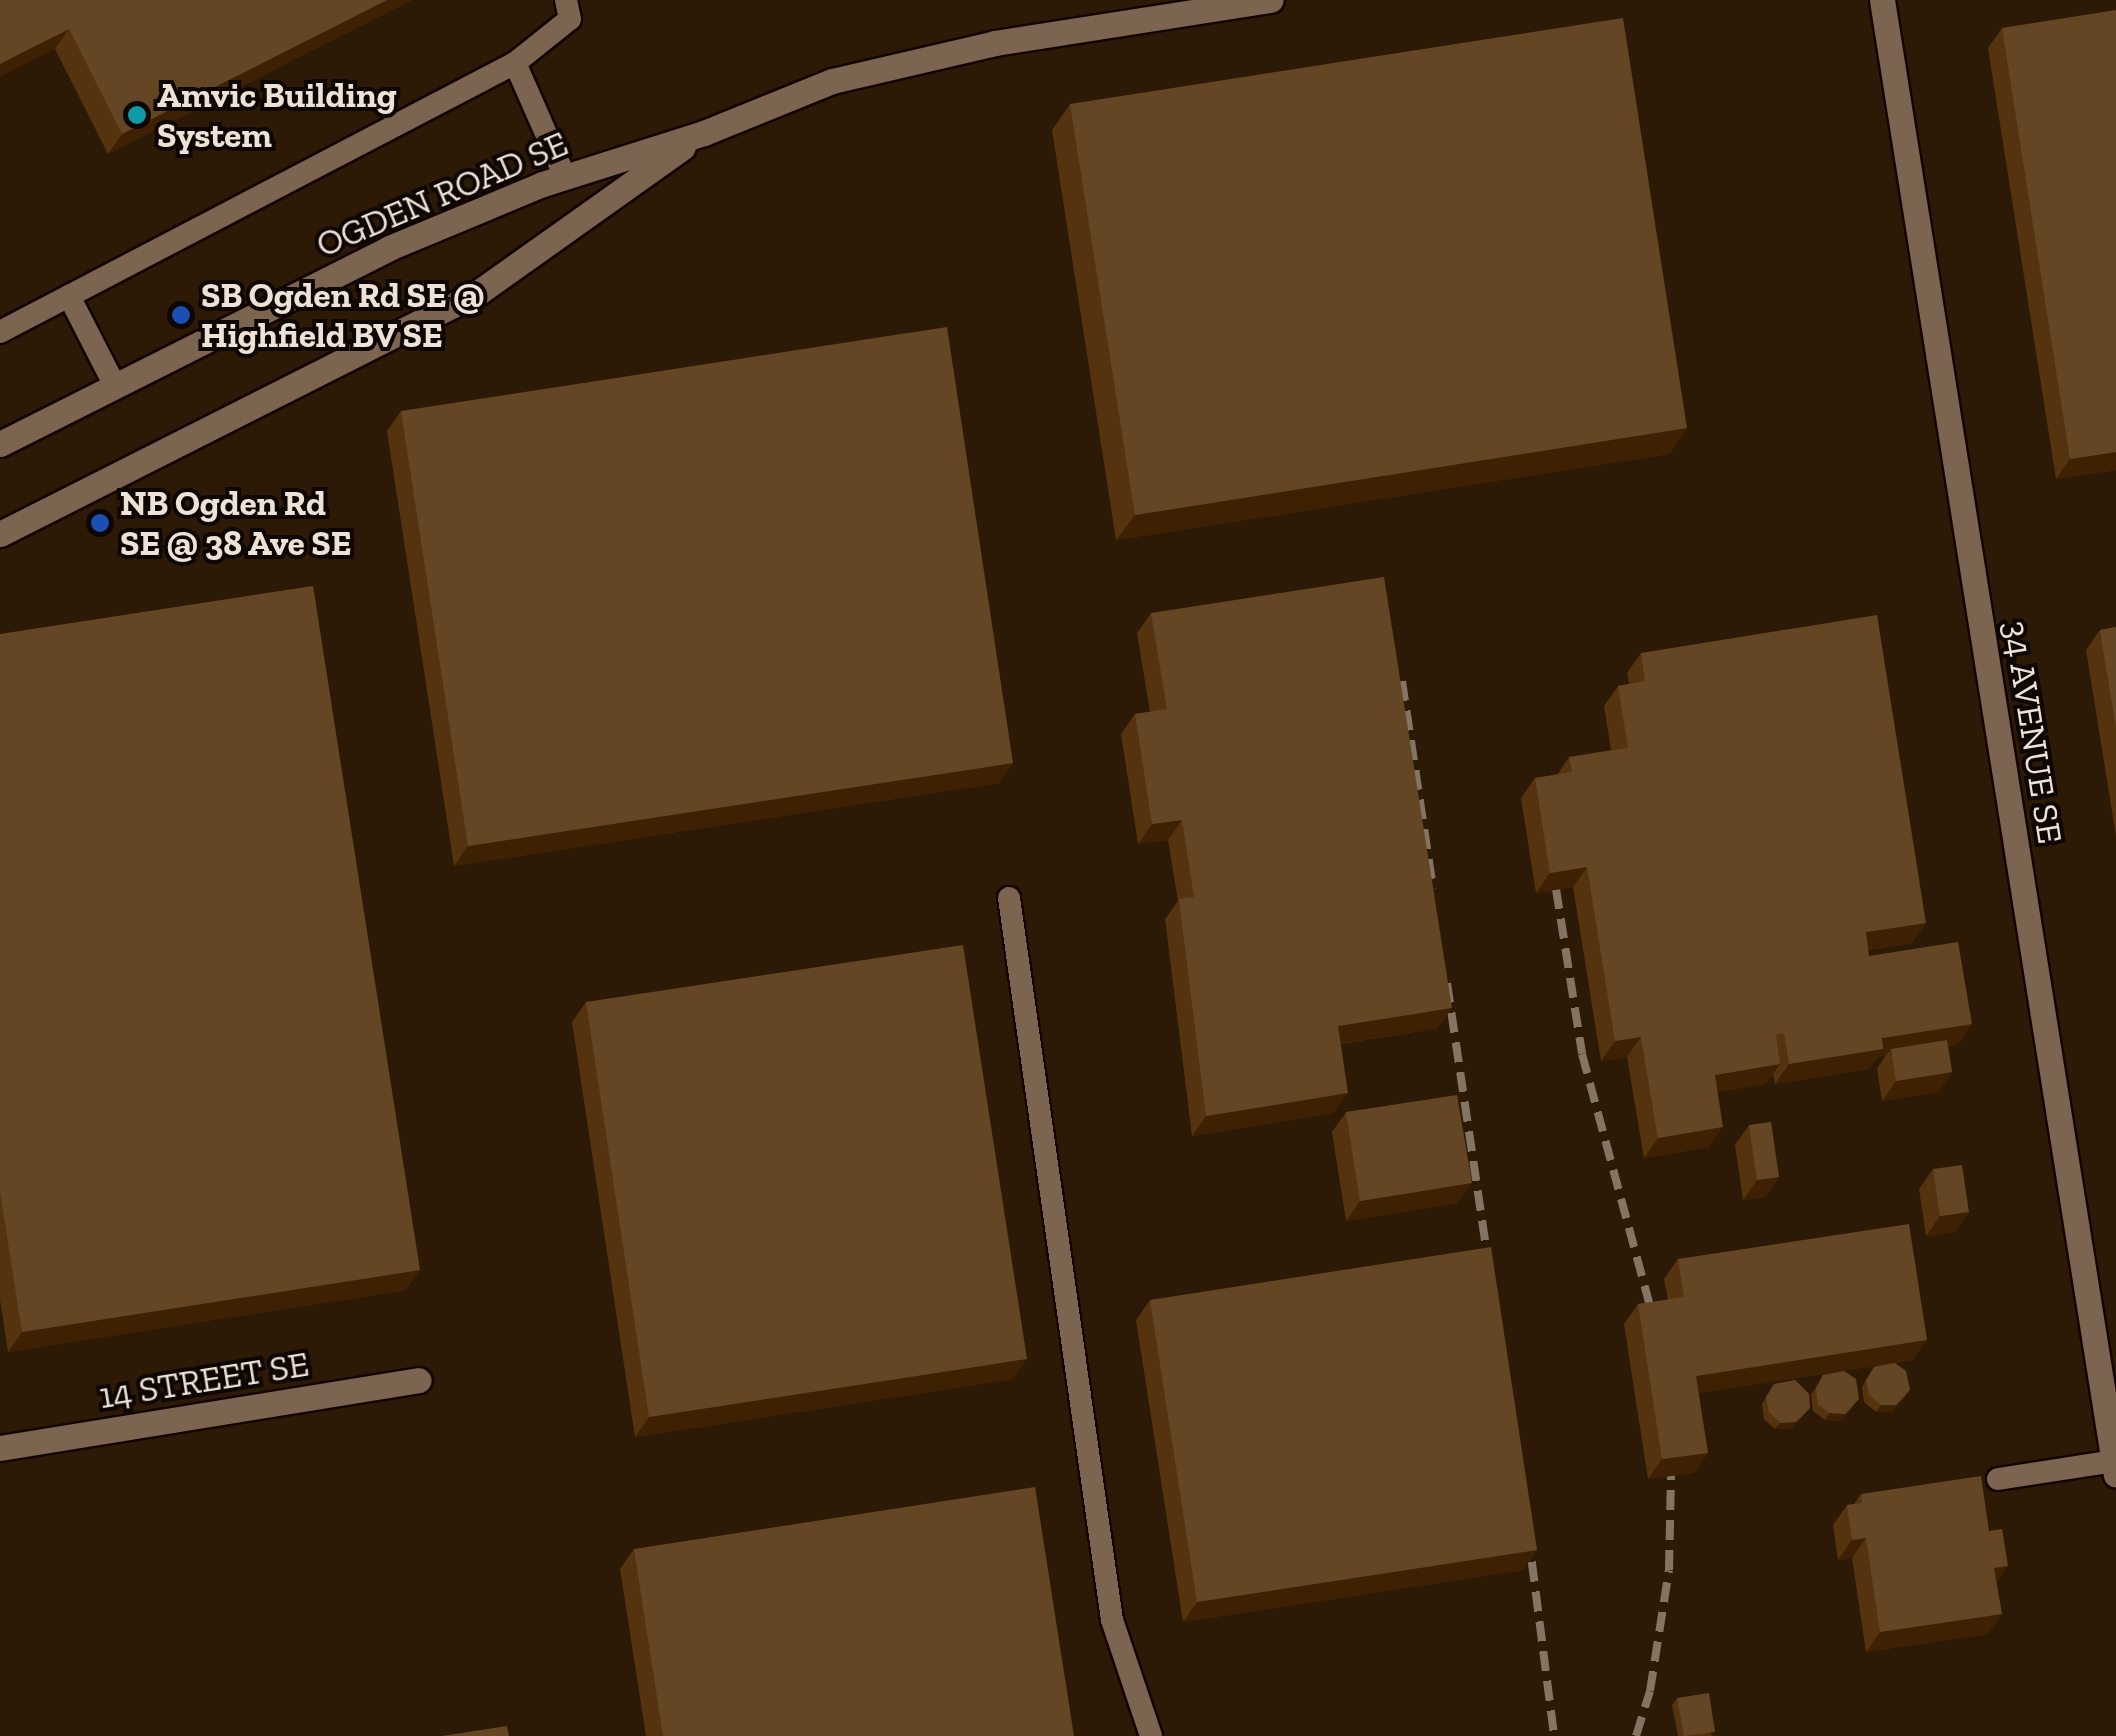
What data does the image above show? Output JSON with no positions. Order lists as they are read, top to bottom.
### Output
{
  "streets": {
    "street": ["OGDEN ROAD SE", "34 AVENUE SE", "14 STREET SE"]
  },
  "places": ["Amvic Building System", "SB Ogden Rd SE @ Highfield BV SE", "NB Ogden Rd SE @ 38 Ave SE"]
}
